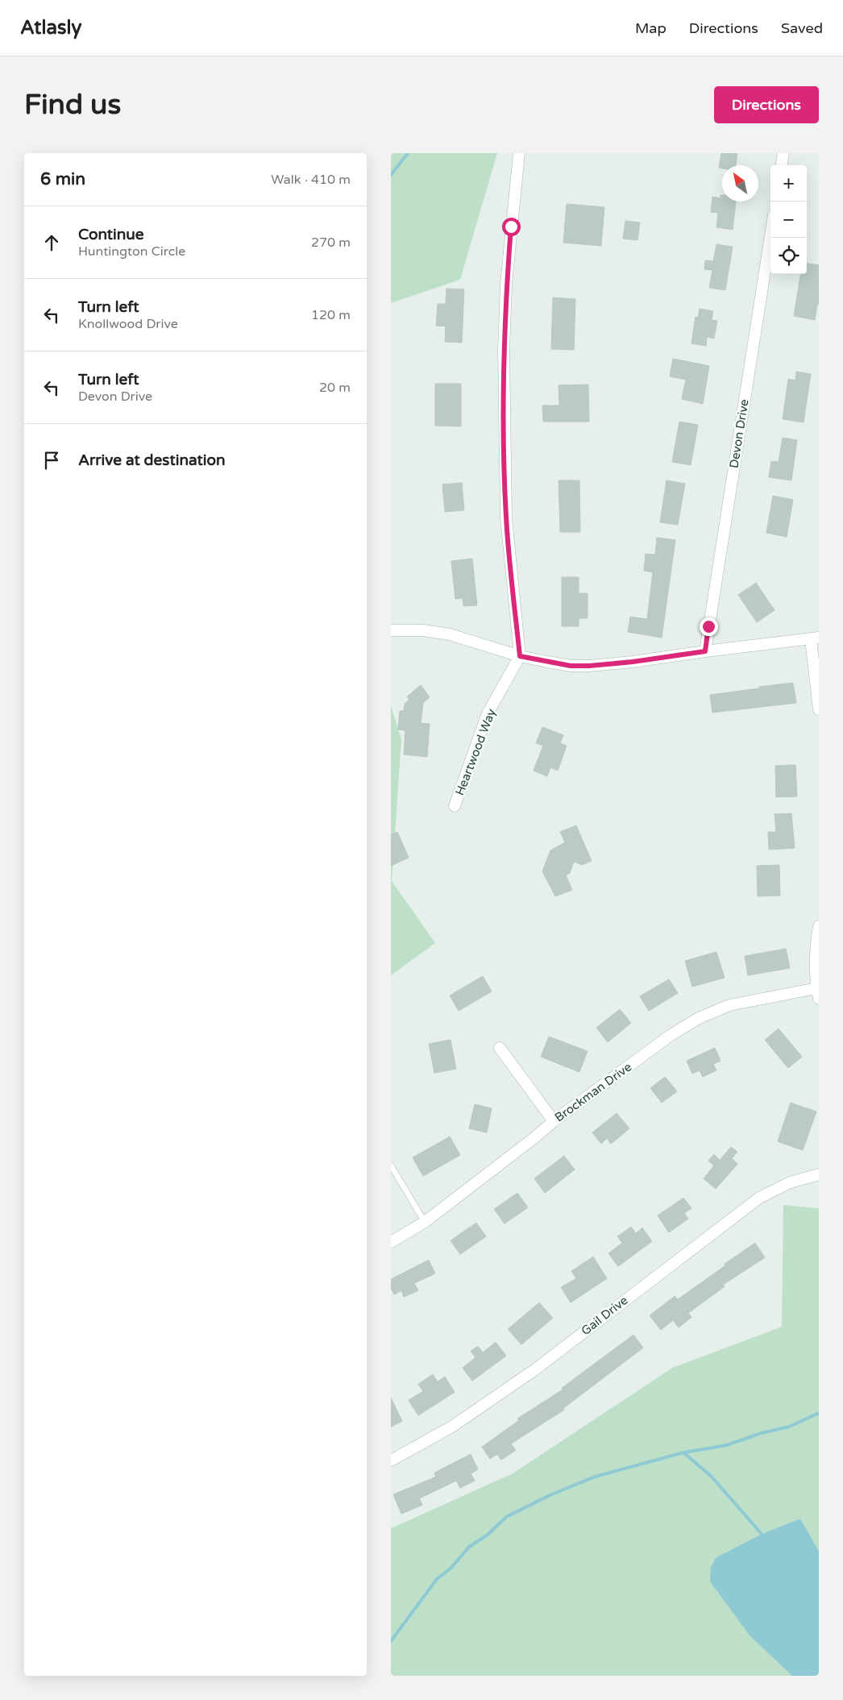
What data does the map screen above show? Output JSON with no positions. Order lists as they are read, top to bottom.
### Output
{
  "streets": {
    "street": [
      "Devon Drive",
      "Heartwood Way",
      "Brockman Drive",
      "Gail Drive"
    ]
  },
  "north": "top left",
  "page": {
    "header": "Atlasly",
    "nav": ["Map", "Directions", "Saved"],
    "buttons": "Directions",
    "title": "Find us",
    "heading": ["6 min", "Walk · 410 m"],
    "map_buttons": ["+", "−"],
    "list": [
      ["Continue", "Huntington Circle", "270 m"],
      ["Turn left", "Knollwood Drive", "120 m"],
      ["Turn left", "Devon Drive", "20 m"],
      "Arrive at destination"
    ]
  }
}
